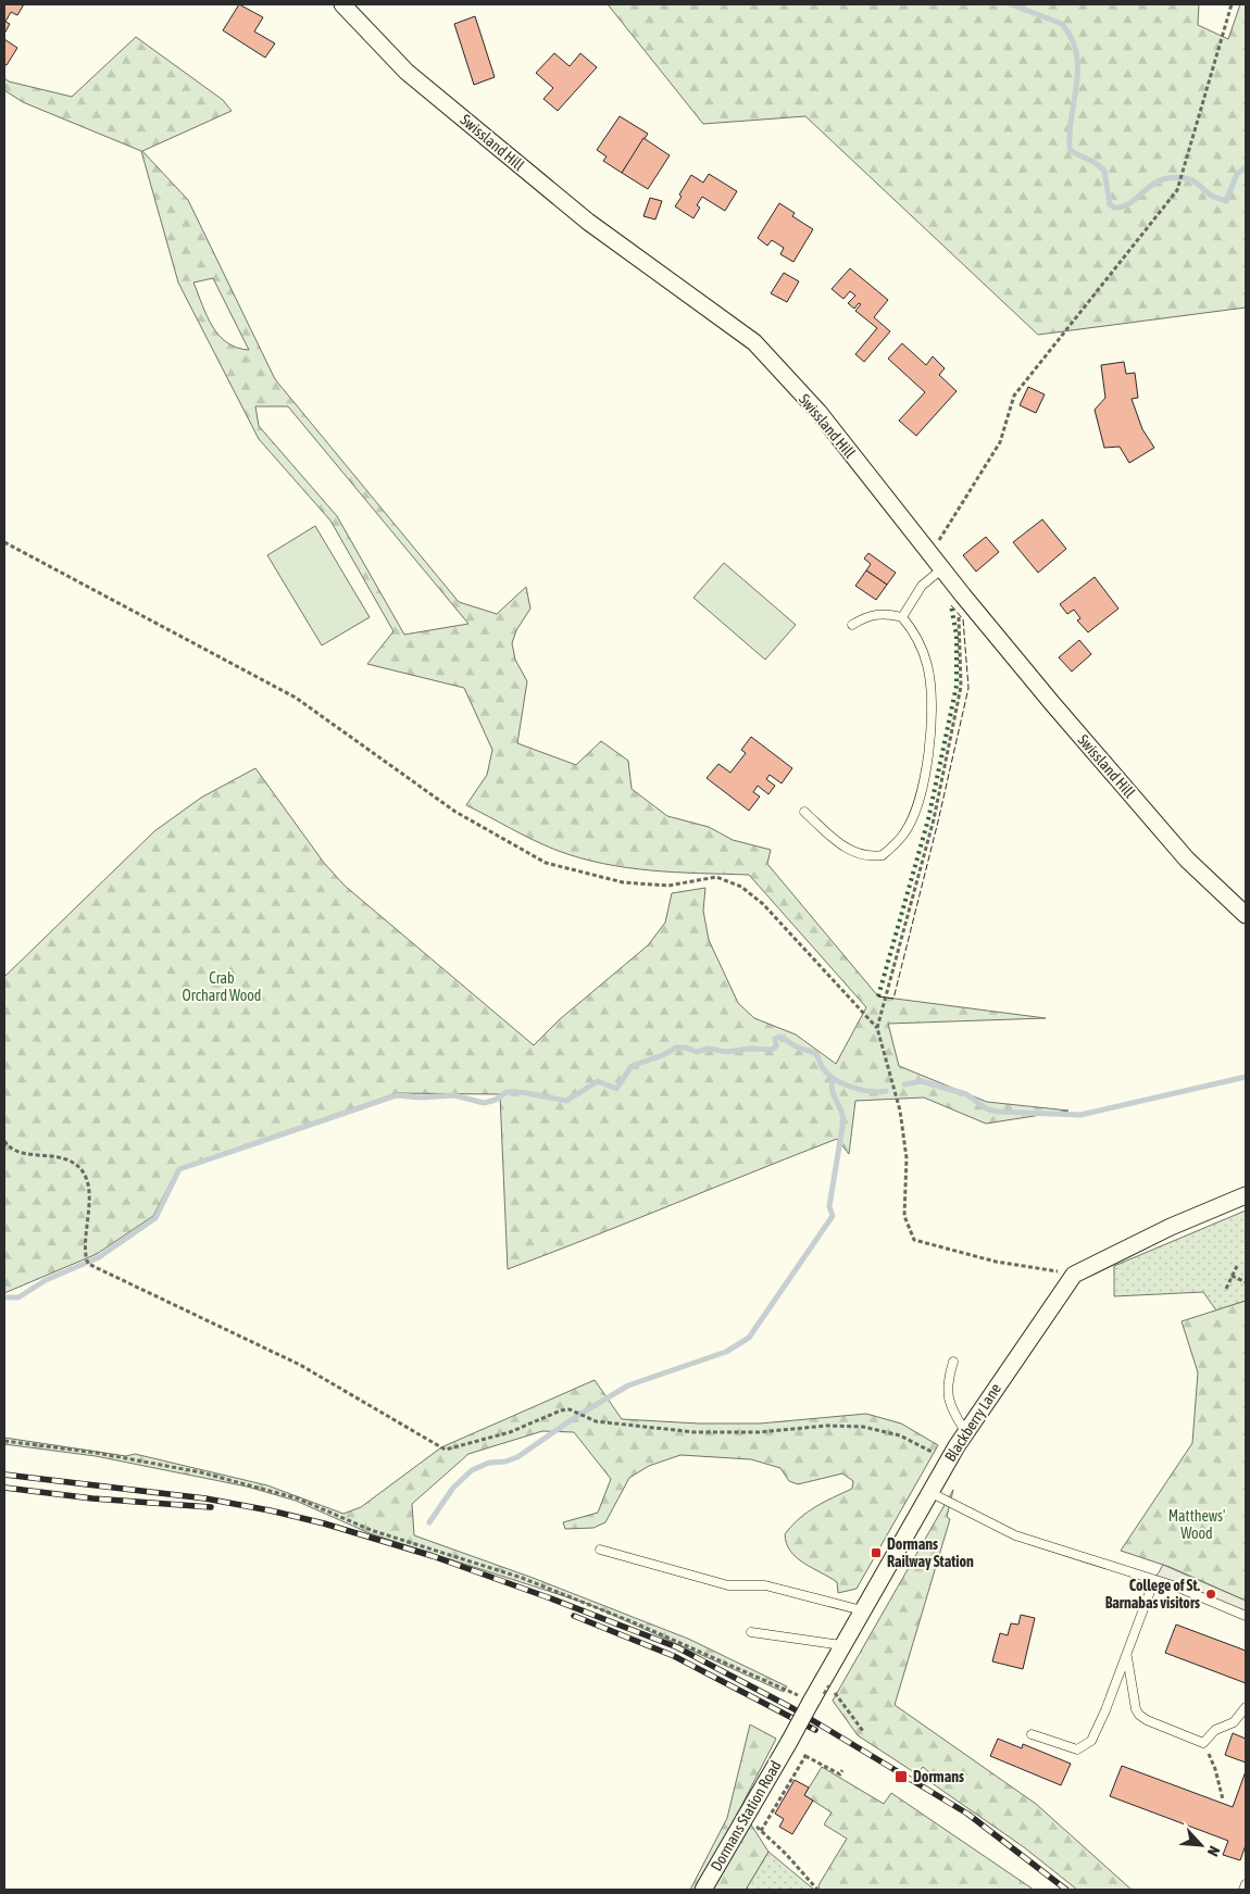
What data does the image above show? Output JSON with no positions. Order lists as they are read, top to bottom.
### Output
{
  "streets": {
    "street": ["Swissland Hill", "Blackberry Lane", "Dormans Station Road"]
  },
  "crossings": [
    ["Blackberry Lane", "Dormans Station Road"]
  ],
  "parks": ["Crab Orchard Wood", "Matthews' Wood"],
  "places": {
    "transit": ["Dormans Railway Station", "Dormans"],
    "other": ["College of St. Barnabas visitors"]
  },
  "north": "bottom right"
}
